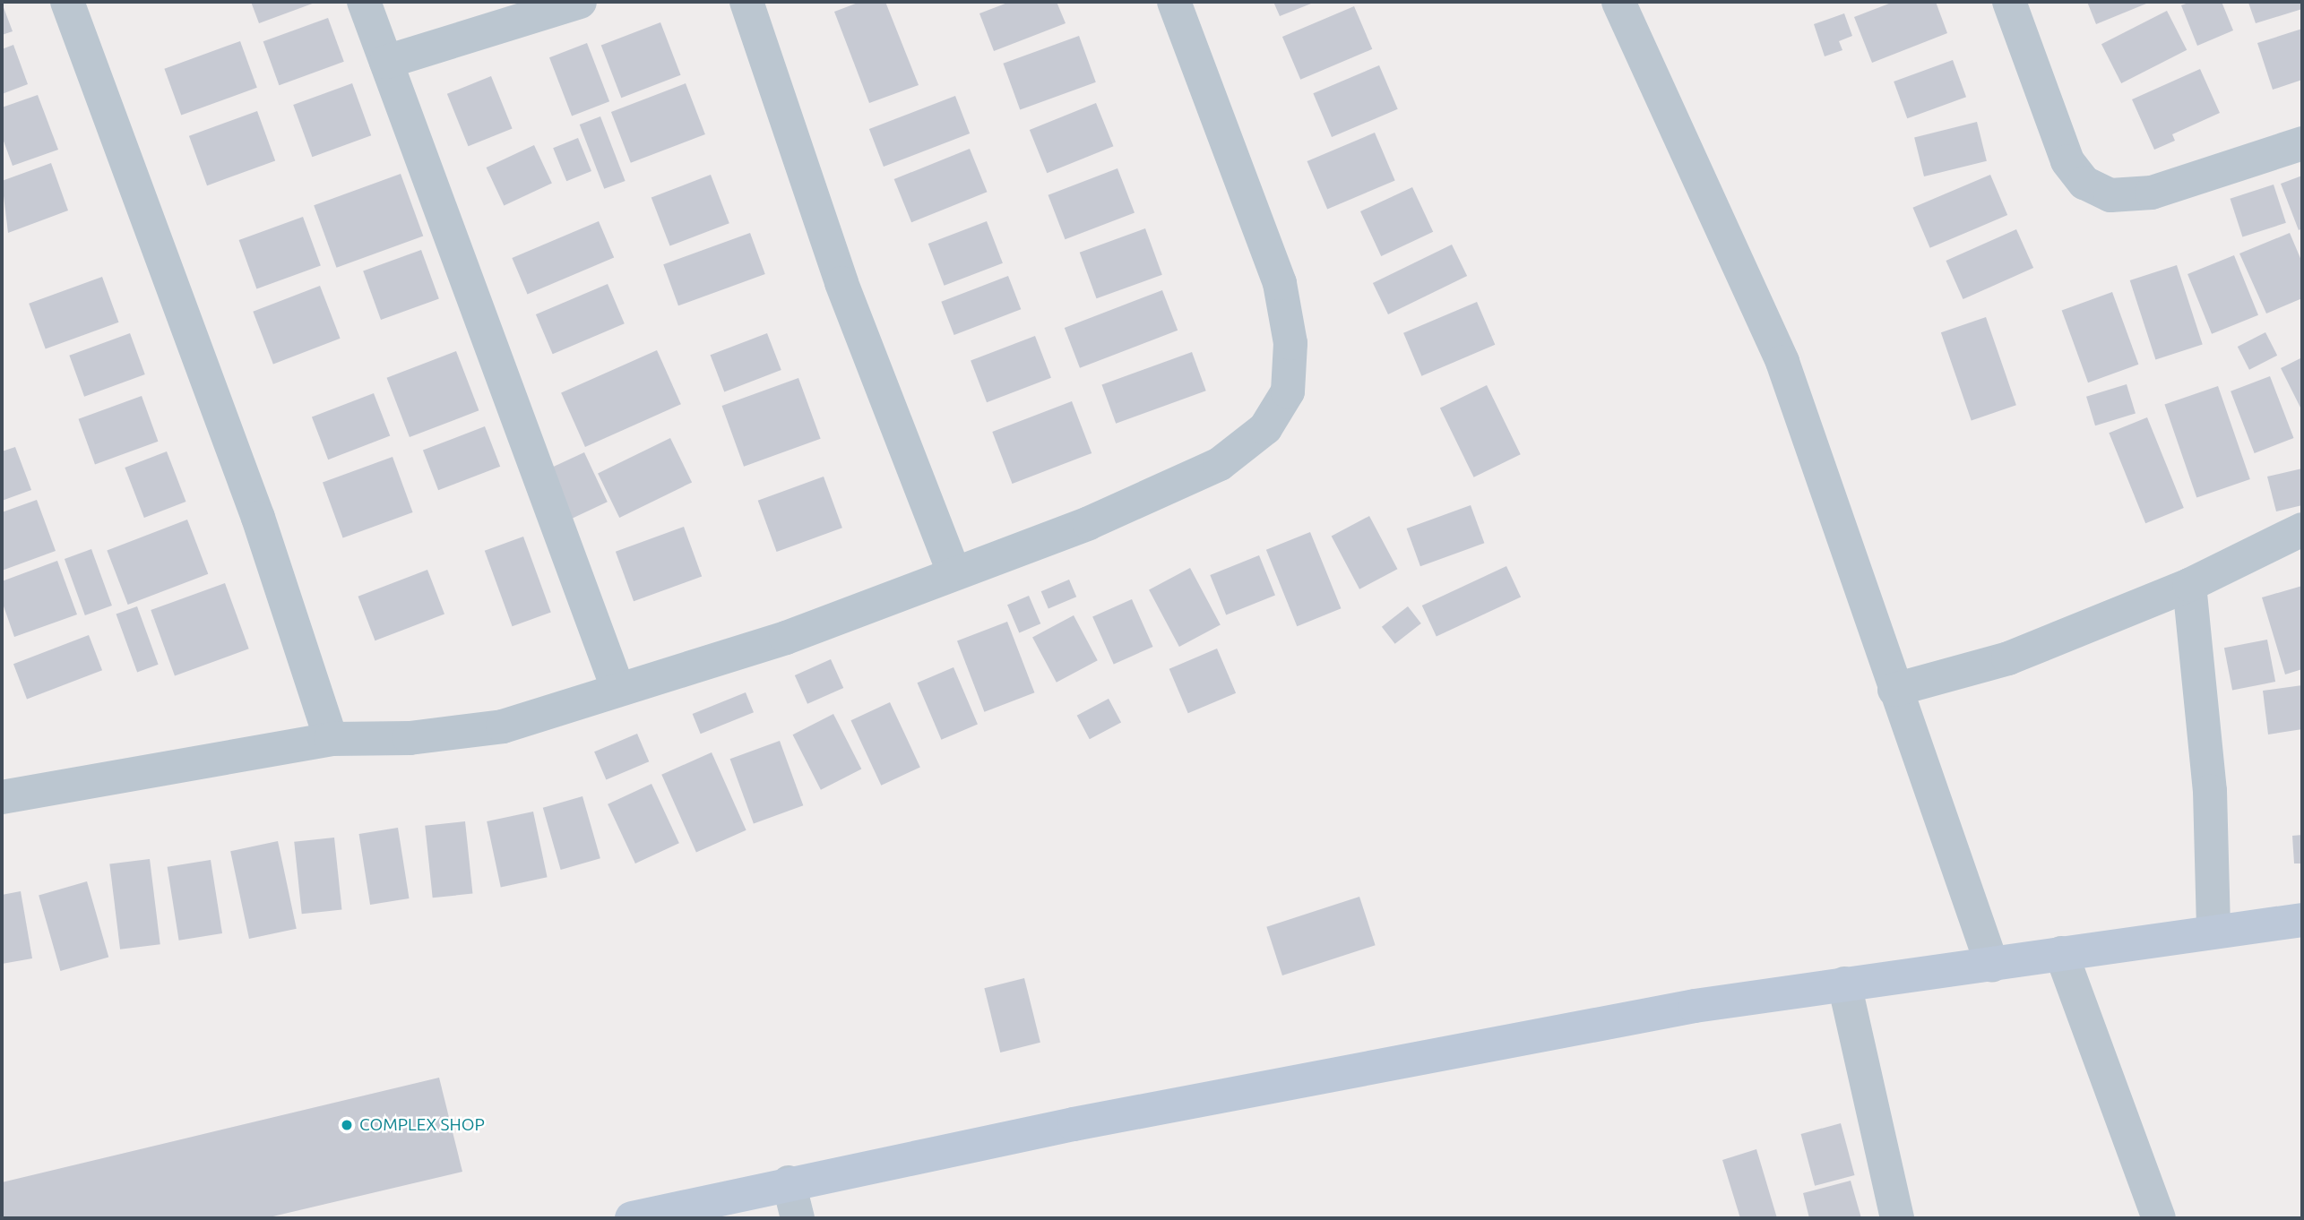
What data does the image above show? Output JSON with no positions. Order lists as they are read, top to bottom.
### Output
{
  "places": ["COMPLEX SHOP"]
}
